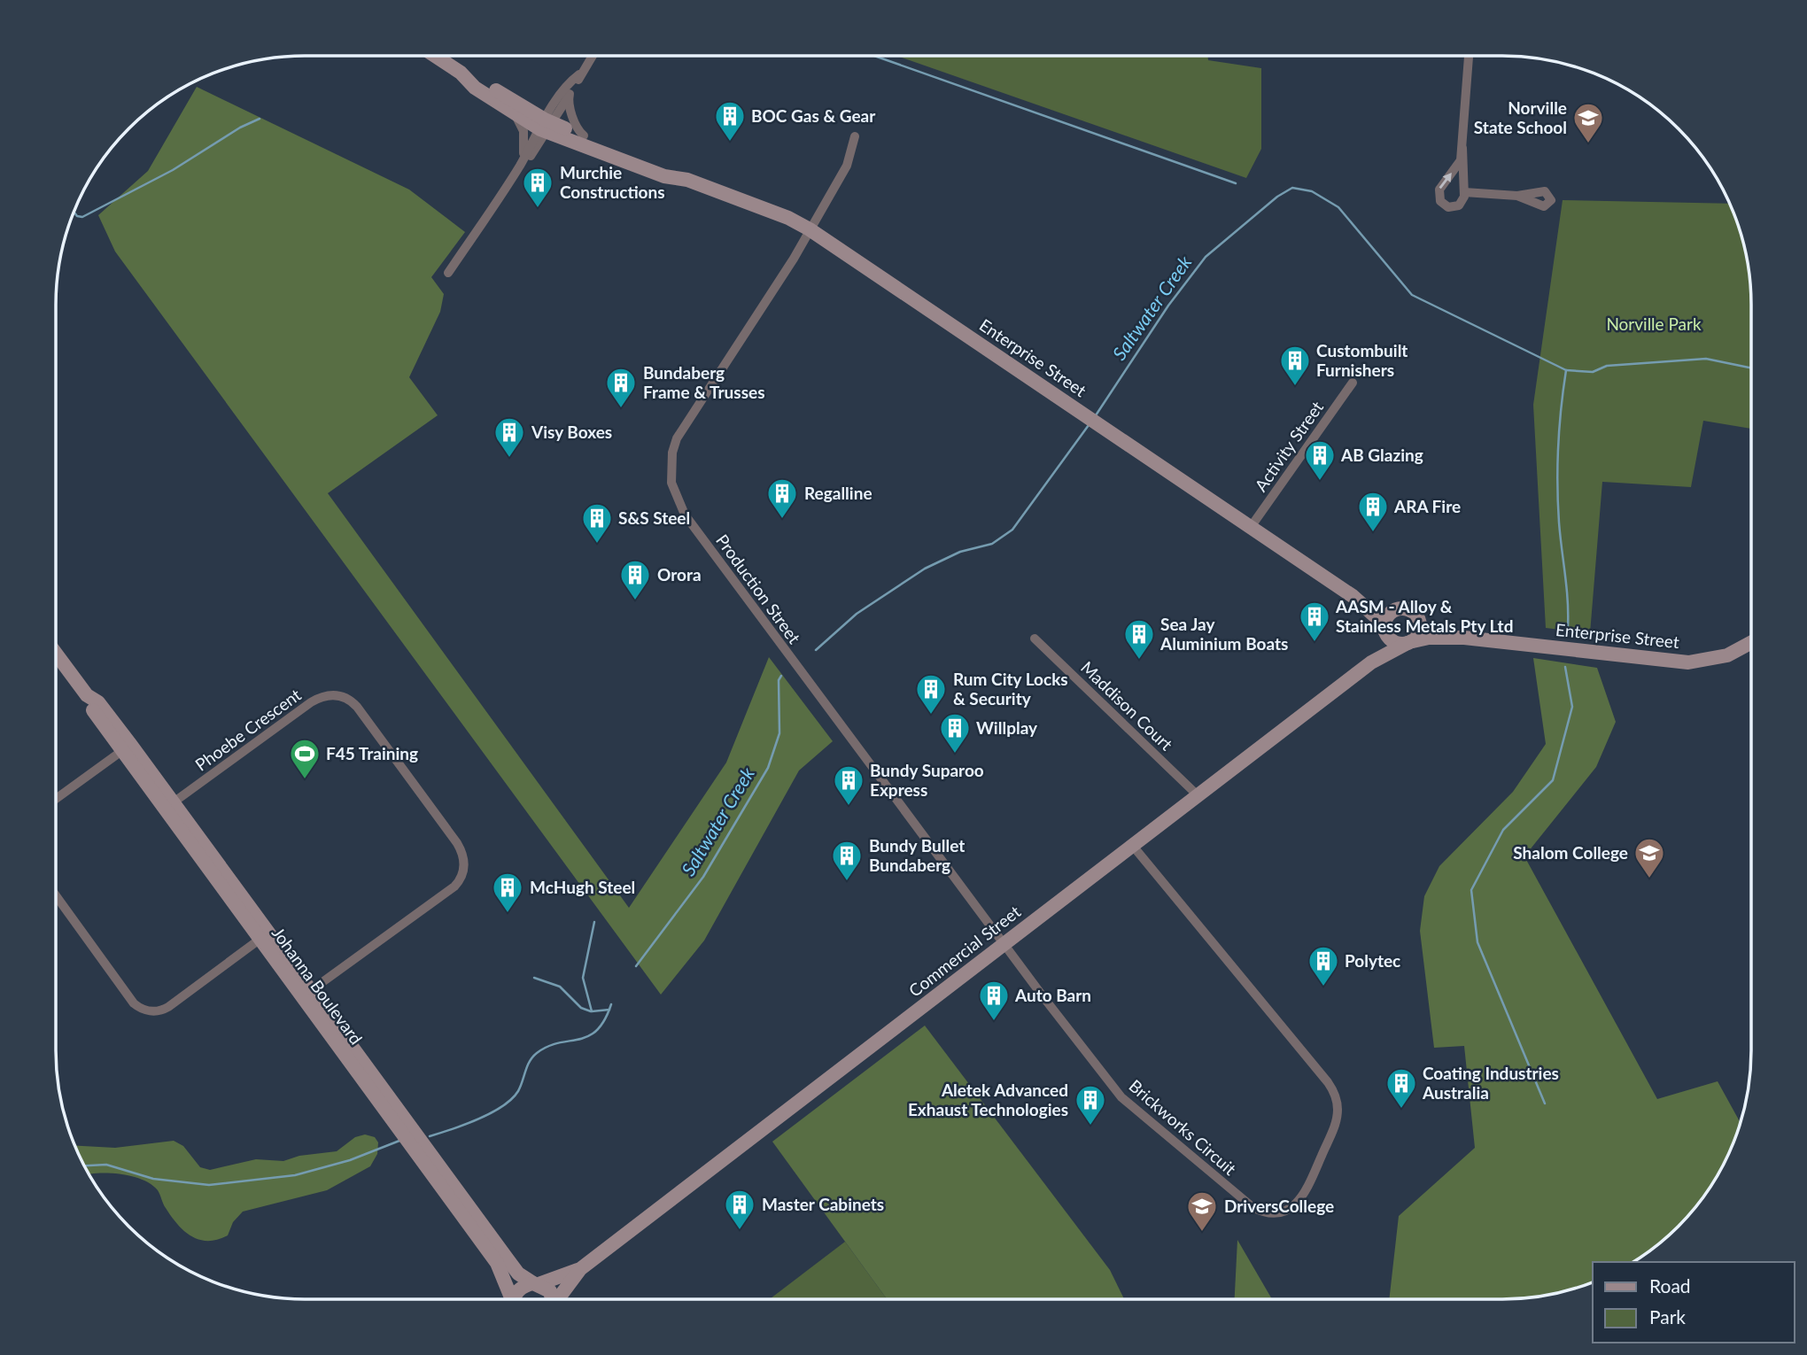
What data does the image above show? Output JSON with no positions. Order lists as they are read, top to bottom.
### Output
{
  "streets": {
    "street": [
      "Enterprise Street",
      "Activity Street",
      "Production Street",
      "Maddison Court",
      "Phoebe Crescent",
      "Commercial Street",
      "Johanna Boulevard",
      "Brickworks Circuit"
    ]
  },
  "crossings": [
    ["Enterprise Street", "Activity Street"],
    ["Enterprise Street", "Production Street"],
    ["Enterprise Street", "Commercial Street"],
    ["Production Street", "Commercial Street"],
    ["Production Street", "Brickworks Circuit"],
    ["Maddison Court", "Commercial Street"],
    ["Phoebe Crescent", "Johanna Boulevard"],
    ["Commercial Street", "Johanna Boulevard"],
    ["Commercial Street", "Brickworks Circuit"]
  ],
  "water": ["Saltwater Creek"],
  "parks": ["Norville Park"],
  "places": {
    "building": [
      "BOC Gas & Gear",
      "Murchie Constructions",
      "Custombuilt Furnishers",
      "Bundaberg Frame & Trusses",
      "Visy Boxes",
      "AB Glazing",
      "Regalline",
      "ARA Fire",
      "S&S Steel",
      "Orora",
      "AASM - Alloy & Stainless Metals Pty Ltd",
      "Sea Jay Aluminium Boats",
      "Rum City Locks & Security",
      "Willplay",
      "Bundy Suparoo Express",
      "Bundy Bullet Bundaberg",
      "McHugh Steel",
      "Polytec",
      "Auto Barn",
      "Coating Industries Australia",
      "Aletek Advanced Exhaust Technologies",
      "Master Cabinets"
    ],
    "school or university": ["Norville State School", "Shalom College", "DriversCollege"],
    "sports": ["F45 Training"]
  },
  "legend": ["Road", "Park"]
}
